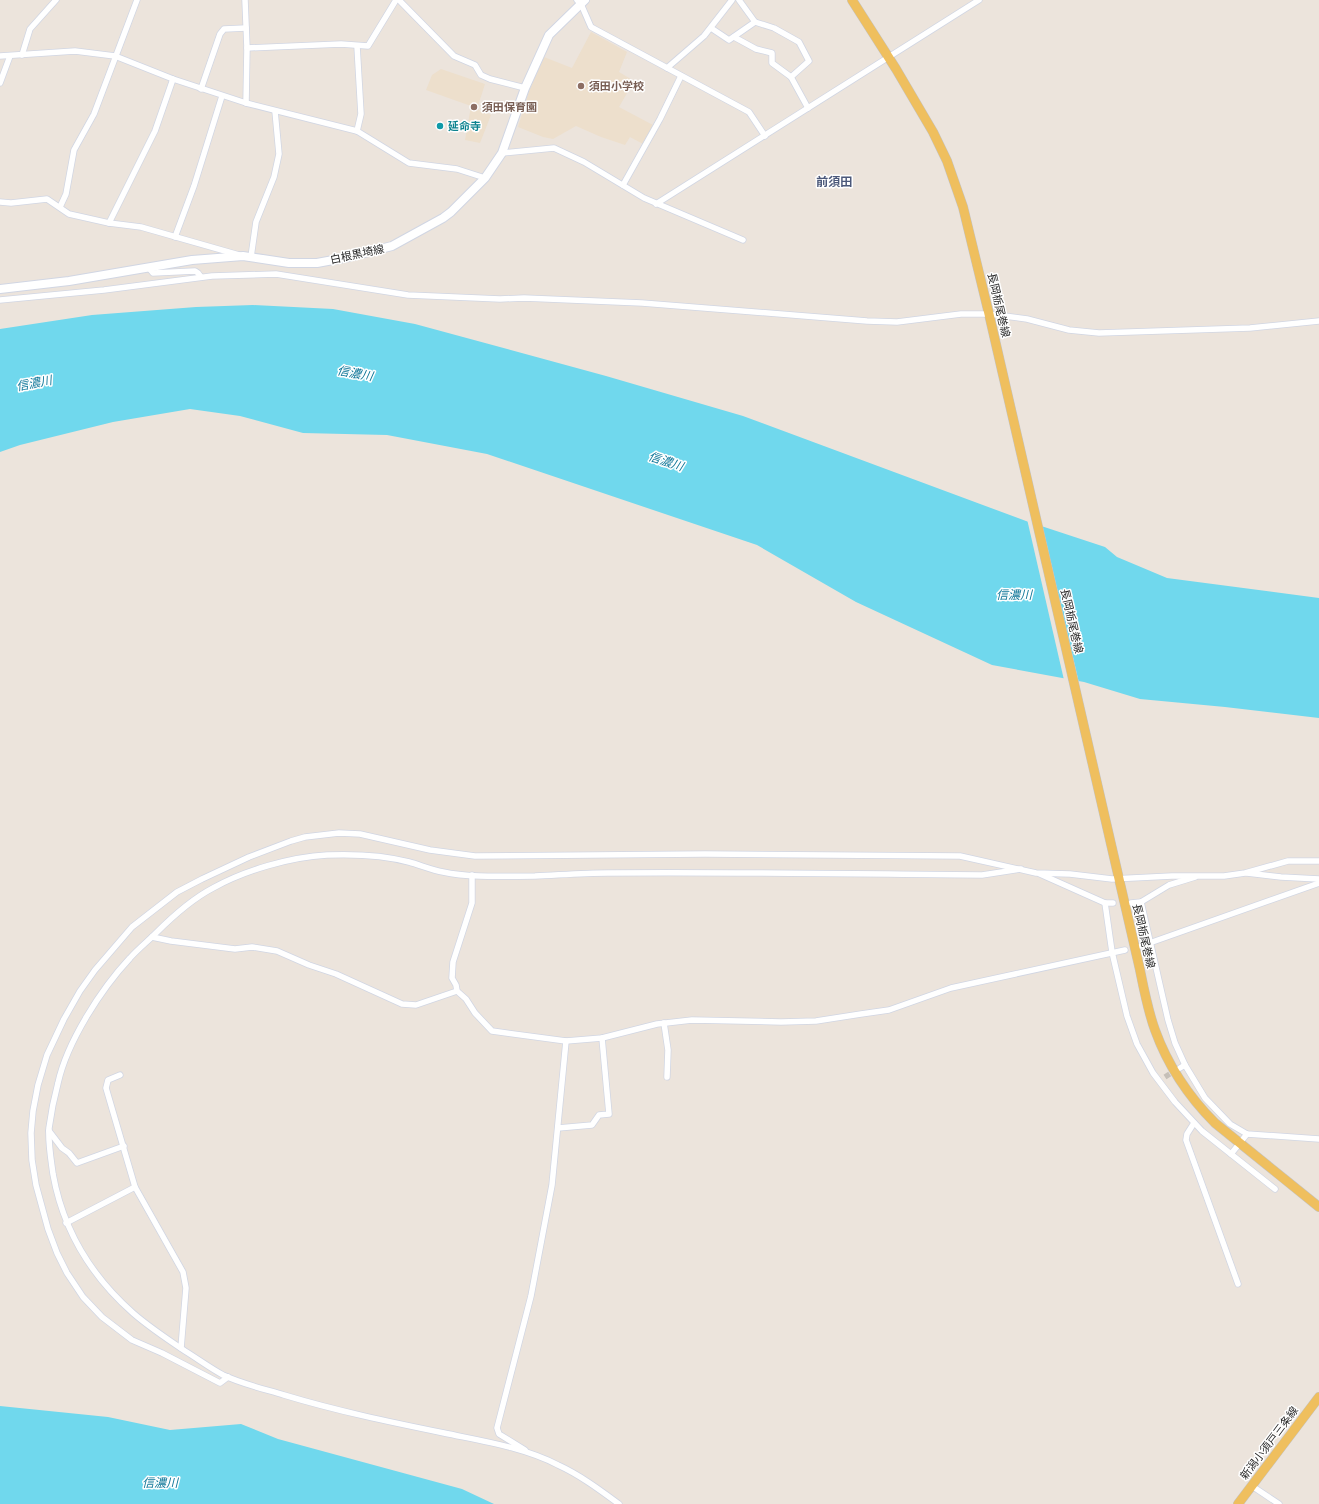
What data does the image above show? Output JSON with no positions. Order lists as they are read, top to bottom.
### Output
{
  "streets": {
    "main road": ["白根黒埼線", "長岡栃尾巻線", "新潟小須戸三条線"]
  },
  "districts": ["前須田"],
  "water": ["信濃川"],
  "places": ["須田小学校", "須田保育園", "延命寺"]
}
